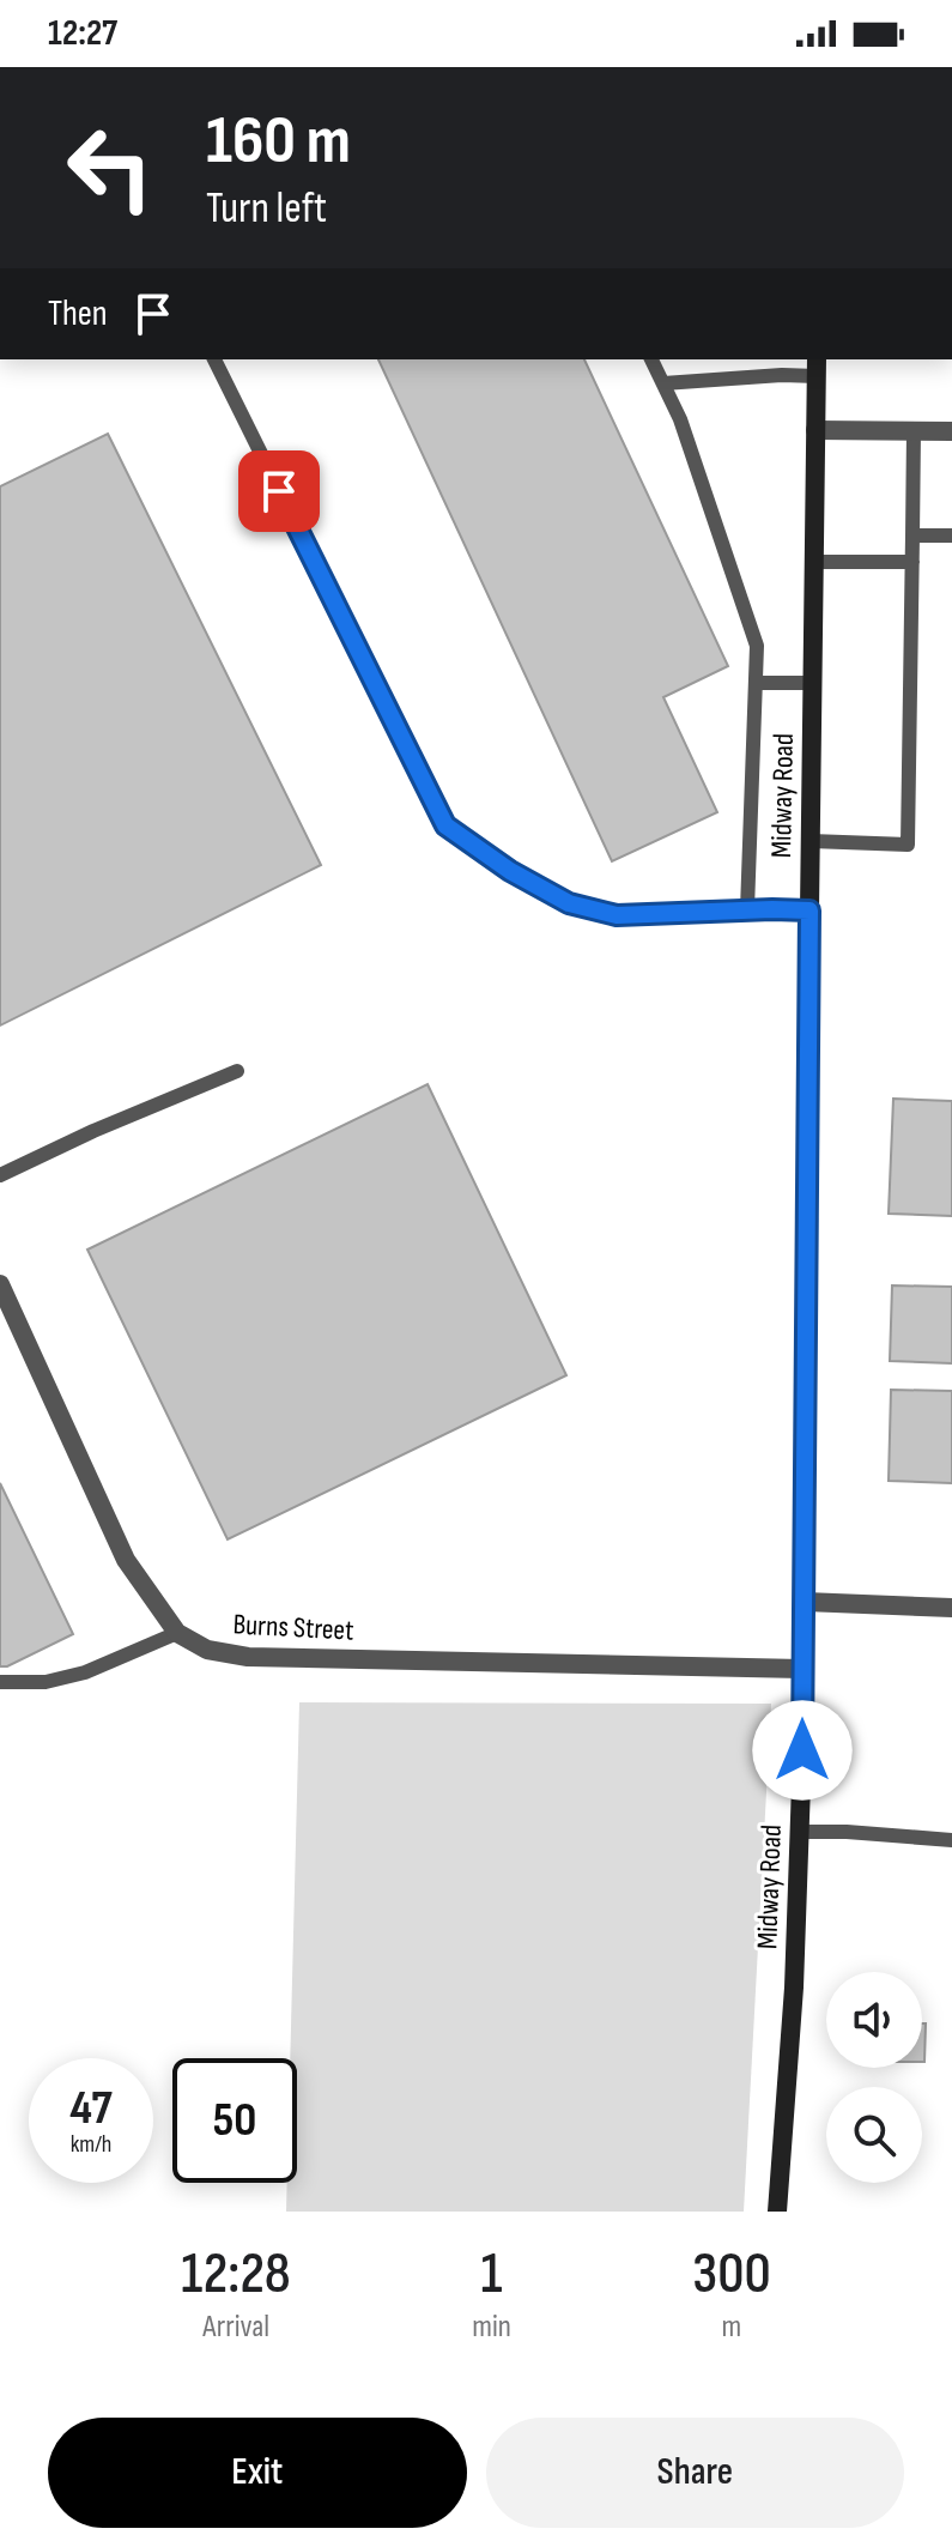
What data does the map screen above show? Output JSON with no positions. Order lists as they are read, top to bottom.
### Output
{
  "streets": {
    "main road": ["Midway Road"],
    "street": ["Burns Street"]
  },
  "crossings": [
    ["Midway Road", "Burns Street"]
  ],
  "page": {
    "status": "12:27",
    "turn": ["160 m", "Turn left"],
    "then": "Then",
    "speed": "47 km/h",
    "limit": "50",
    "eta": [
      "12:28",
      "Arrival",
      "1",
      "min",
      "300",
      "m"
    ],
    "buttons": ["Exit", "Share"]
  }
}
